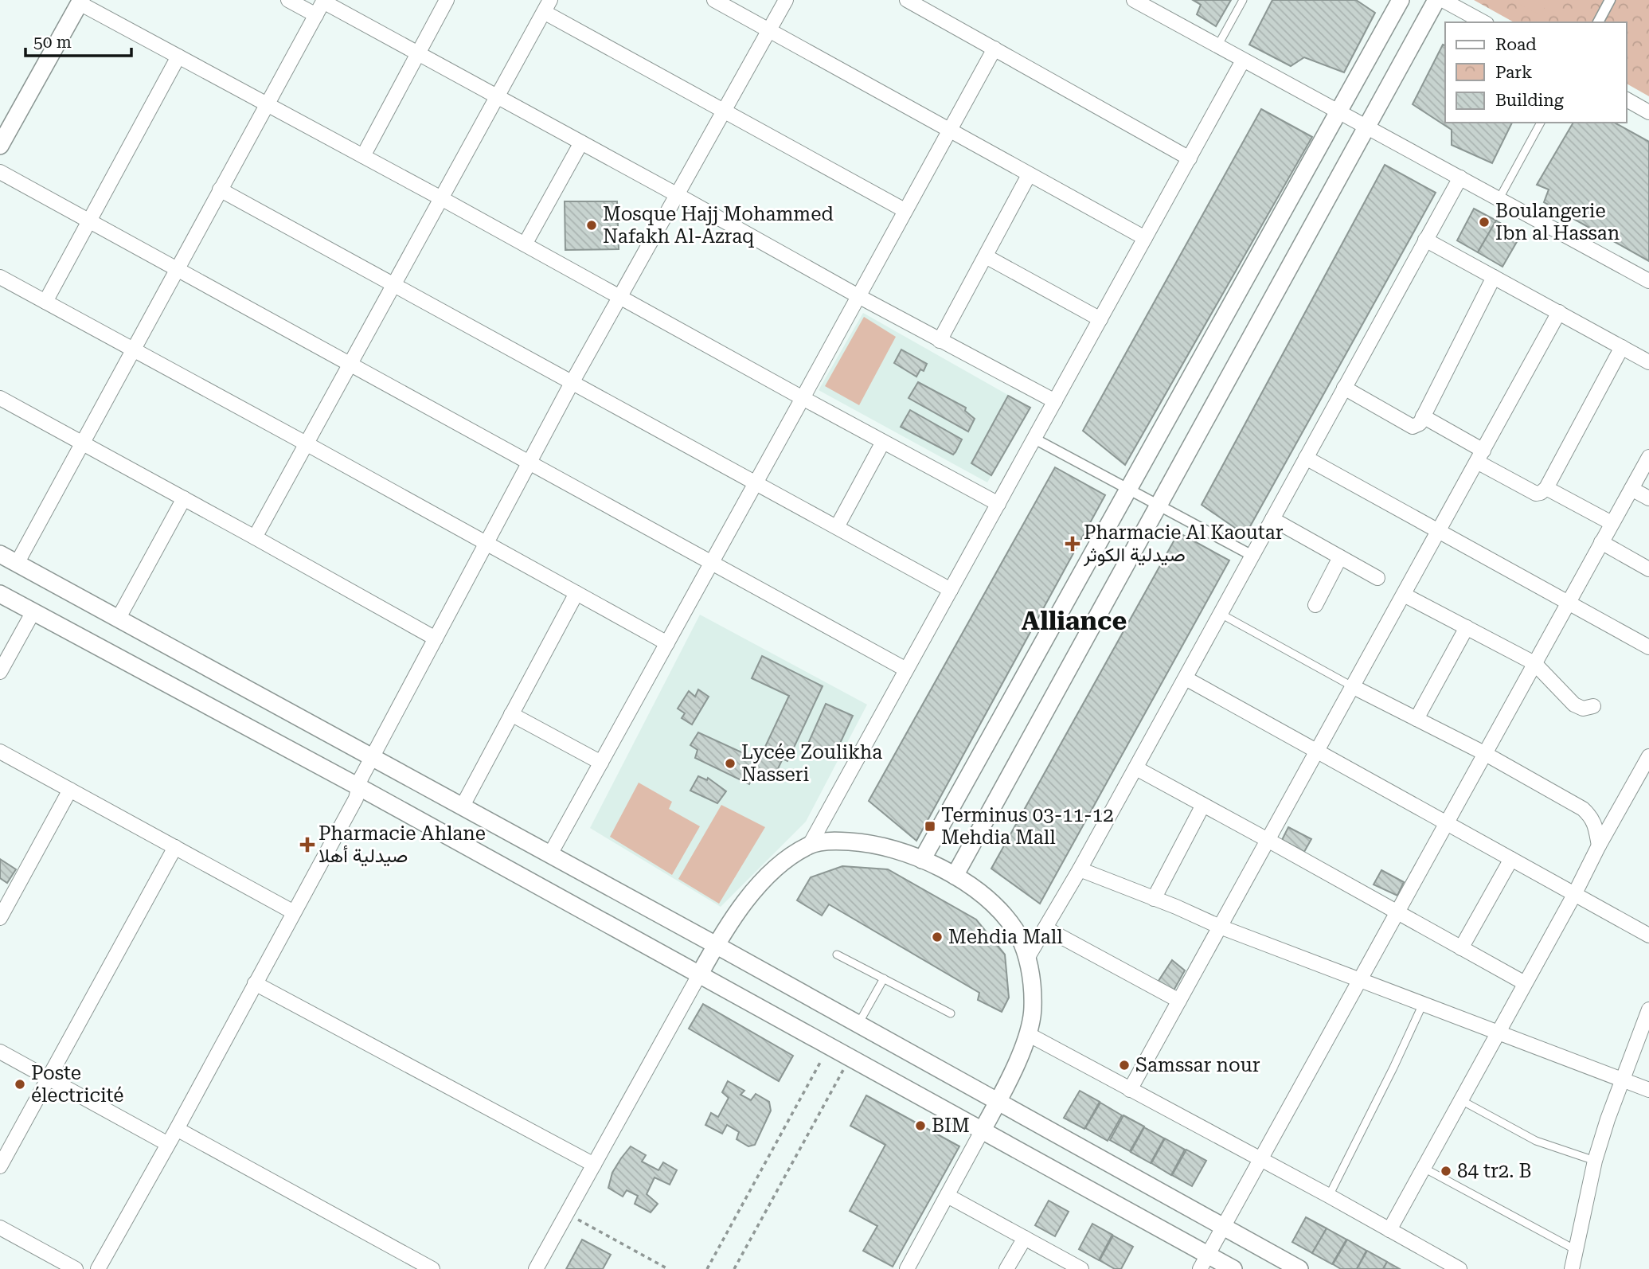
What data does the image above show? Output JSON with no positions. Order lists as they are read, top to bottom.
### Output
{
  "districts": ["Alliance"],
  "places": {
    "other": [
      "Boulangerie Ibn al Hassan",
      "Mosque Hajj Mohammed Nafakh Al-Azraq",
      "Lycée Zoulikha Nasseri",
      "Mehdia Mall",
      "Samssar nour",
      "Poste électricité",
      "BIM",
      "84 tr2. B"
    ],
    "health": ["Pharmacie Al Kaoutar صيدلية الكوثر", "Pharmacie Ahlane صيدلية أهلا"],
    "transit": ["Terminus 03-11-12 Mehdia Mall"]
  },
  "legend": ["Road", "Park", "Building"],
  "scale_bar": "50 m"
}
